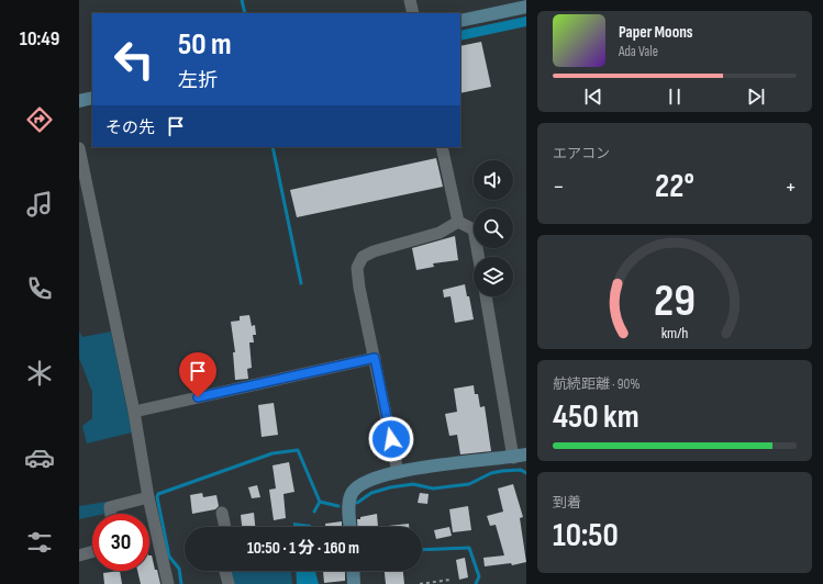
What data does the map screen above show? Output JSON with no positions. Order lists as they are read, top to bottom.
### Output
{
  "page": {
    "tabs": "10:49",
    "turn": ["50 m", "左折"],
    "song": ["Paper Moons", "Ada Vale"],
    "then": "その先",
    "tile": [
      "エアコン",
      ["航続距離 · 90%", "450 km"],
      ["到着", "10:50"]
    ],
    "heat": ["−", "22°", "+"],
    "limit": "30",
    "trip": "10:50 · 1 分 · 160 m",
    "gauge": ["29", "km/h"]
  }
}
